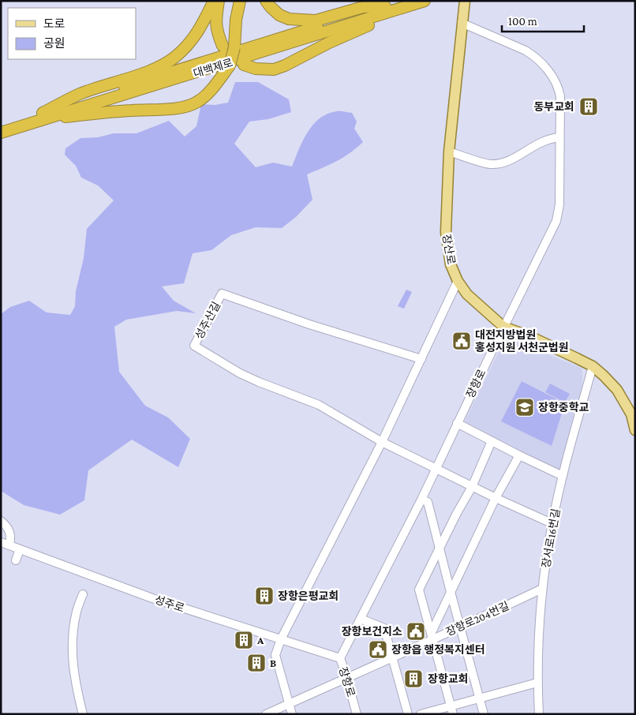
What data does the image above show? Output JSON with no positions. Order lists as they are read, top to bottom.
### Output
{
  "streets": {
    "highway": ["대백제로"],
    "main road": ["장산로"],
    "street": [
      "성주산길",
      "장항로",
      "장서로16번길",
      "성주로",
      "장항로204번길"
    ]
  },
  "crossings": [
    ["장산로", "장항로"],
    ["장산로", "장서로16번길"],
    ["성주산길", "장항로"],
    ["성주산길", "장서로16번길"],
    ["장항로", "성주로"],
    ["장항로", "장항로204번길"],
    ["장서로16번길", "장항로204번길"]
  ],
  "places": {
    "building": [
      "동부교회",
      "장항은평교회",
      "A",
      "B",
      "장항교회"
    ],
    "public building": ["대전지방법원 홍성지원 서천군법원", "장항보건지소", "장항읍 행정복지센터"],
    "school or university": ["장항중학교"]
  },
  "legend": ["도로", "공원"],
  "scale_bar": "100 m"
}
